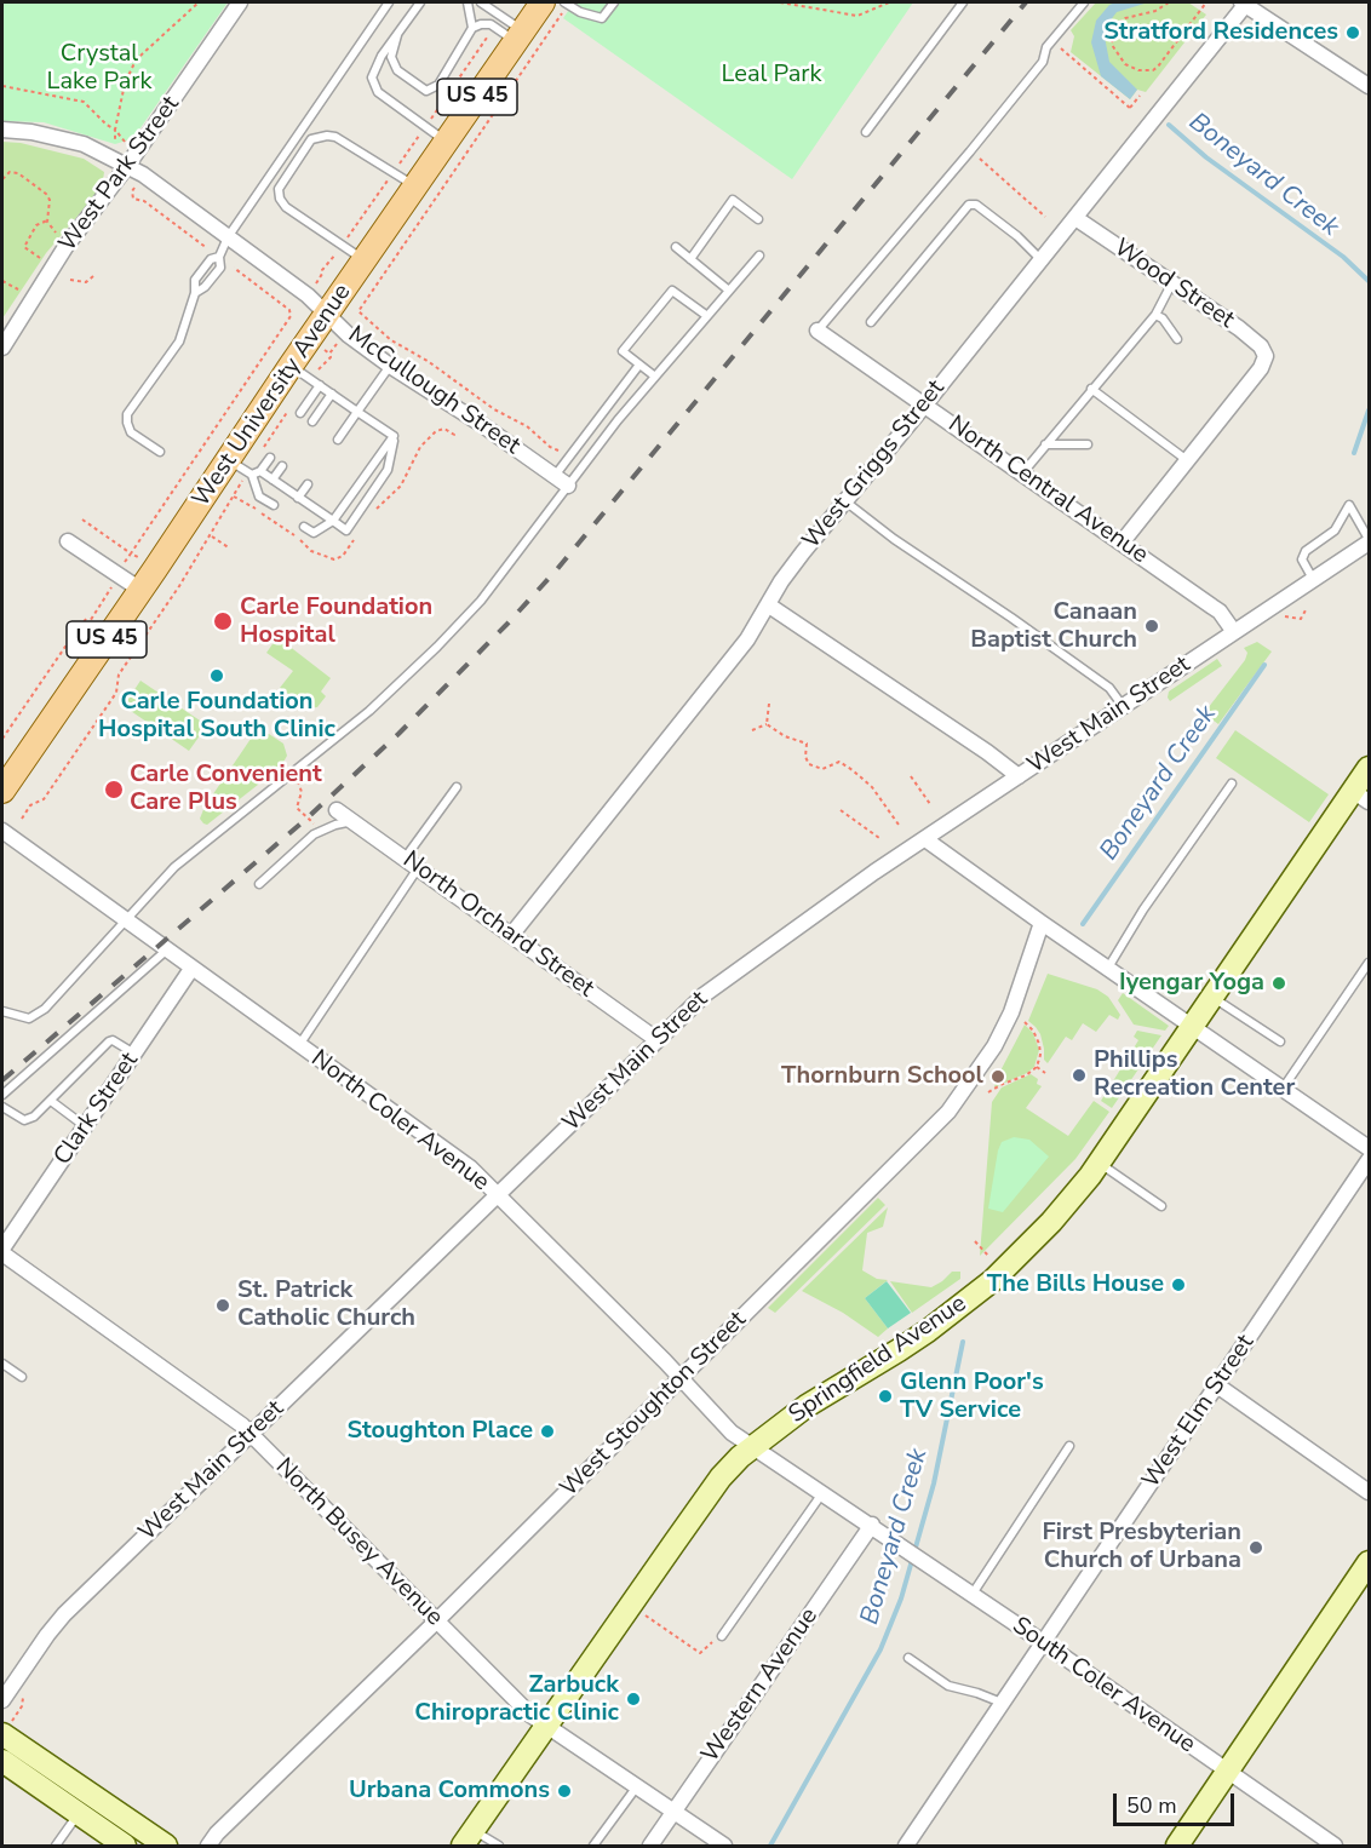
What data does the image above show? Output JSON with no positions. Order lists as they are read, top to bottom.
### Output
{
  "streets": {
    "main road": ["US 45", "West University Avenue"],
    "street": [
      "West Park Street",
      "Wood Street",
      "McCullough Street",
      "West Griggs Street",
      "North Central Avenue",
      "West Main Street",
      "North Orchard Street",
      "Clark Street",
      "North Coler Avenue",
      "Springfield Avenue",
      "West Stoughton Street",
      "West Elm Street",
      "North Busey Avenue",
      "Western Avenue",
      "South Coler Avenue"
    ]
  },
  "crossings": [
    ["West Park Street", "McCullough Street"],
    ["Wood Street", "West Griggs Street"],
    ["McCullough Street", "West University Avenue"],
    ["West Griggs Street", "North Central Avenue"],
    ["West Griggs Street", "North Orchard Street"],
    ["North Central Avenue", "West Main Street"],
    ["West Main Street", "North Orchard Street"],
    ["West Main Street", "North Coler Avenue"],
    ["West Main Street", "North Busey Avenue"],
    ["Clark Street", "North Coler Avenue"],
    ["Clark Street", "North Busey Avenue"],
    ["North Coler Avenue", "Springfield Avenue"],
    ["North Coler Avenue", "West Stoughton Street"],
    ["North Coler Avenue", "Western Avenue"],
    ["North Coler Avenue", "South Coler Avenue"],
    ["Springfield Avenue", "North Busey Avenue"],
    ["West Stoughton Street", "North Busey Avenue"],
    ["West Elm Street", "South Coler Avenue"],
    ["North Busey Avenue", "Western Avenue"],
    ["Western Avenue", "South Coler Avenue"]
  ],
  "water": ["Boneyard Creek"],
  "parks": ["Crystal Lake Park", "Leal Park"],
  "places": [
    "Stratford Residences",
    "Carle Foundation Hospital",
    "Canaan Baptist Church",
    "Carle Foundation Hospital South Clinic",
    "Carle Convenient Care Plus",
    "Iyengar Yoga",
    "Phillips Recreation Center",
    "Thornburn School",
    "The Bills House",
    "St. Patrick Catholic Church",
    "Glenn Poor's TV Service",
    "Stoughton Place",
    "First Presbyterian Church of Urbana",
    "Zarbuck Chiropractic Clinic",
    "Urbana Commons"
  ],
  "scale_bar": "50 m"
}
